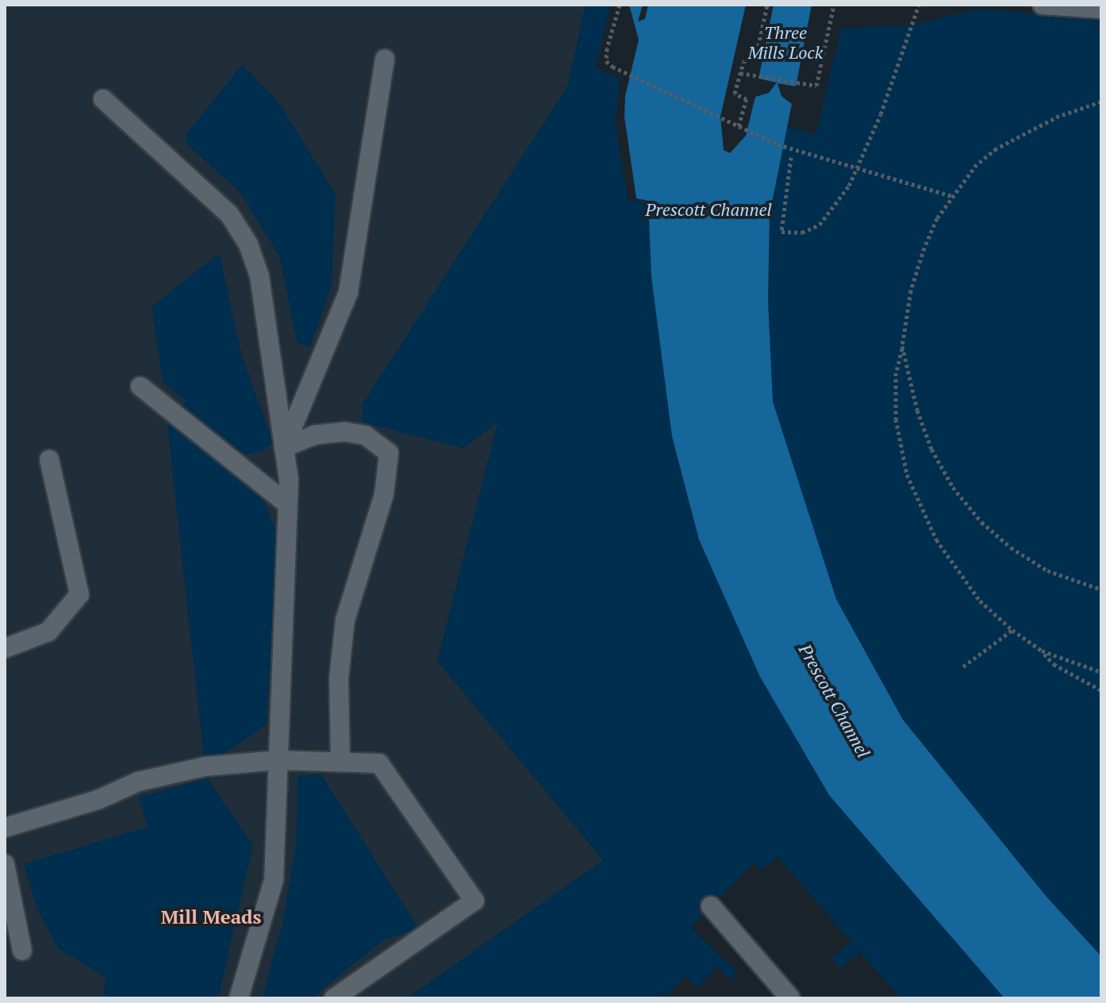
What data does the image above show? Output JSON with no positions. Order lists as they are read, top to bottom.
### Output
{
  "districts": ["Mill Meads"],
  "water": ["Three Mills Lock", "Prescott Channel"]
}
